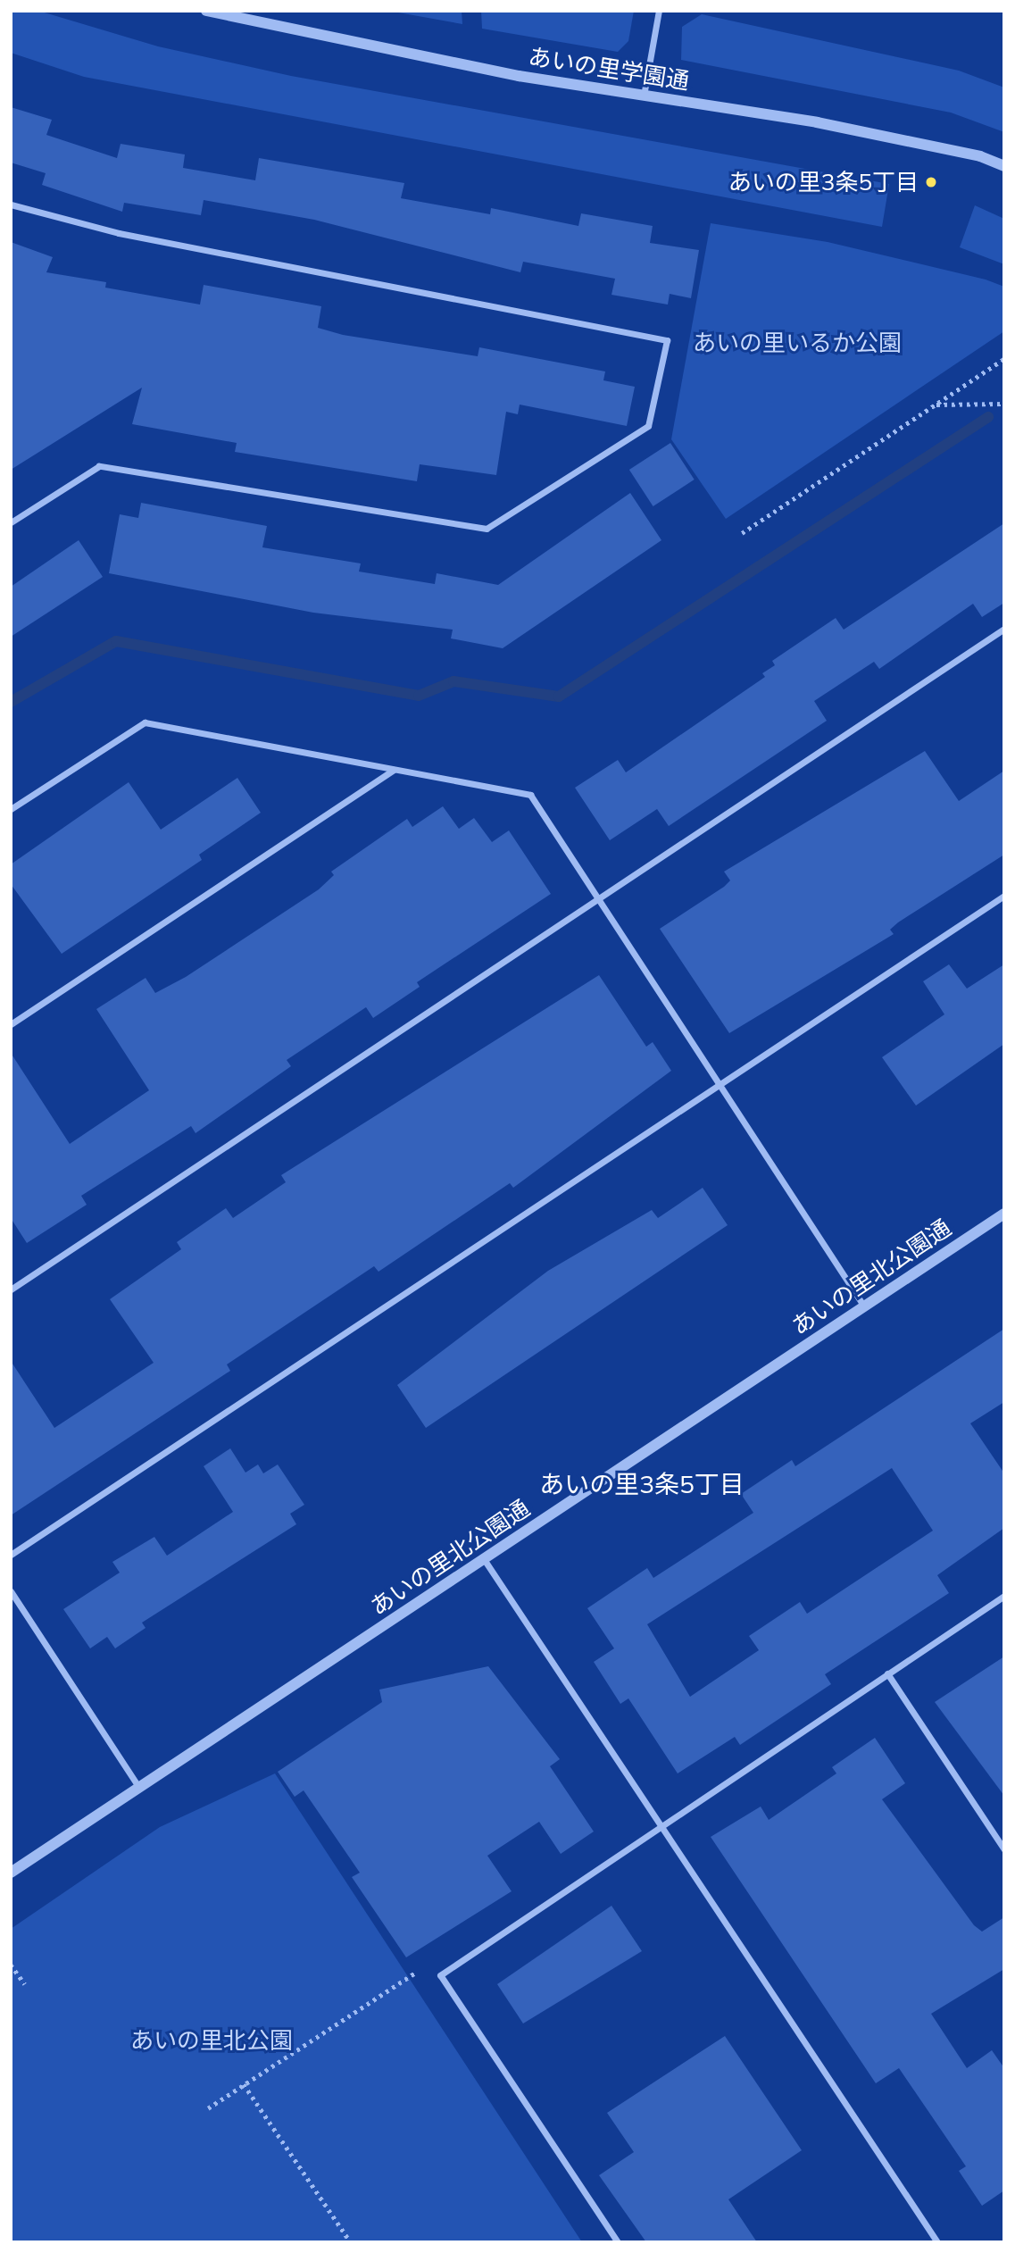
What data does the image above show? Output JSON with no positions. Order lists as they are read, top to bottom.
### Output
{
  "streets": {
    "street": ["あいの里学園通", "あいの里北公園通"]
  },
  "districts": ["あいの里3条5丁目"],
  "parks": ["あいの里いるか公園", "あいの里北公園"],
  "places": ["あいの里3条5丁目"]
}
